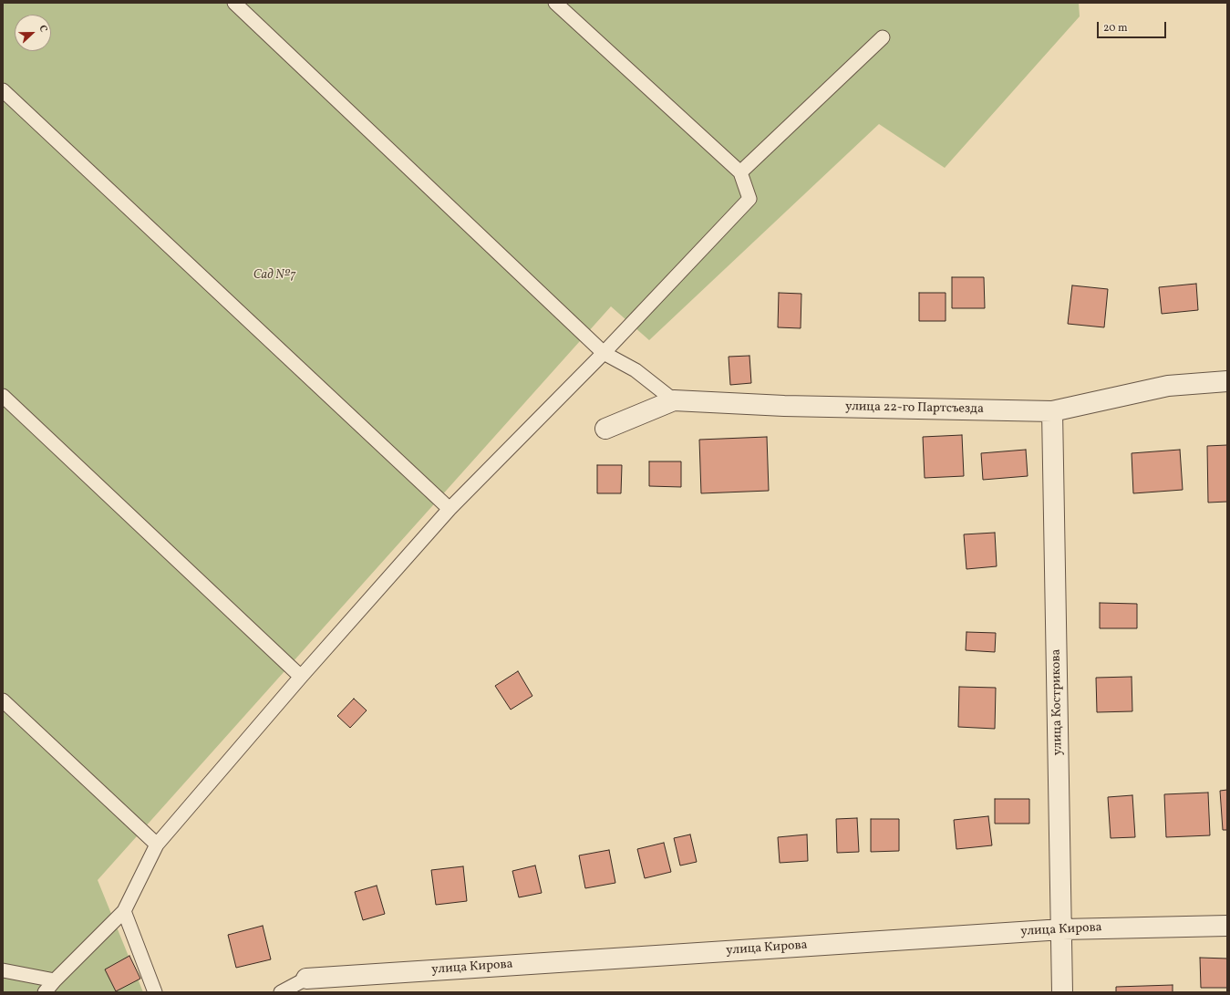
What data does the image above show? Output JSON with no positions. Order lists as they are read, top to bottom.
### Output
{
  "streets": {
    "street": ["улица 22-го Партсъезда", "улица Кострикова", "улица Кирова"]
  },
  "crossings": [
    ["улица 22-го Партсъезда", "улица Кострикова"],
    ["улица Кострикова", "улица Кирова"]
  ],
  "parks": ["Сад №7"],
  "scale_bar": "20 m",
  "north": "right"
}
